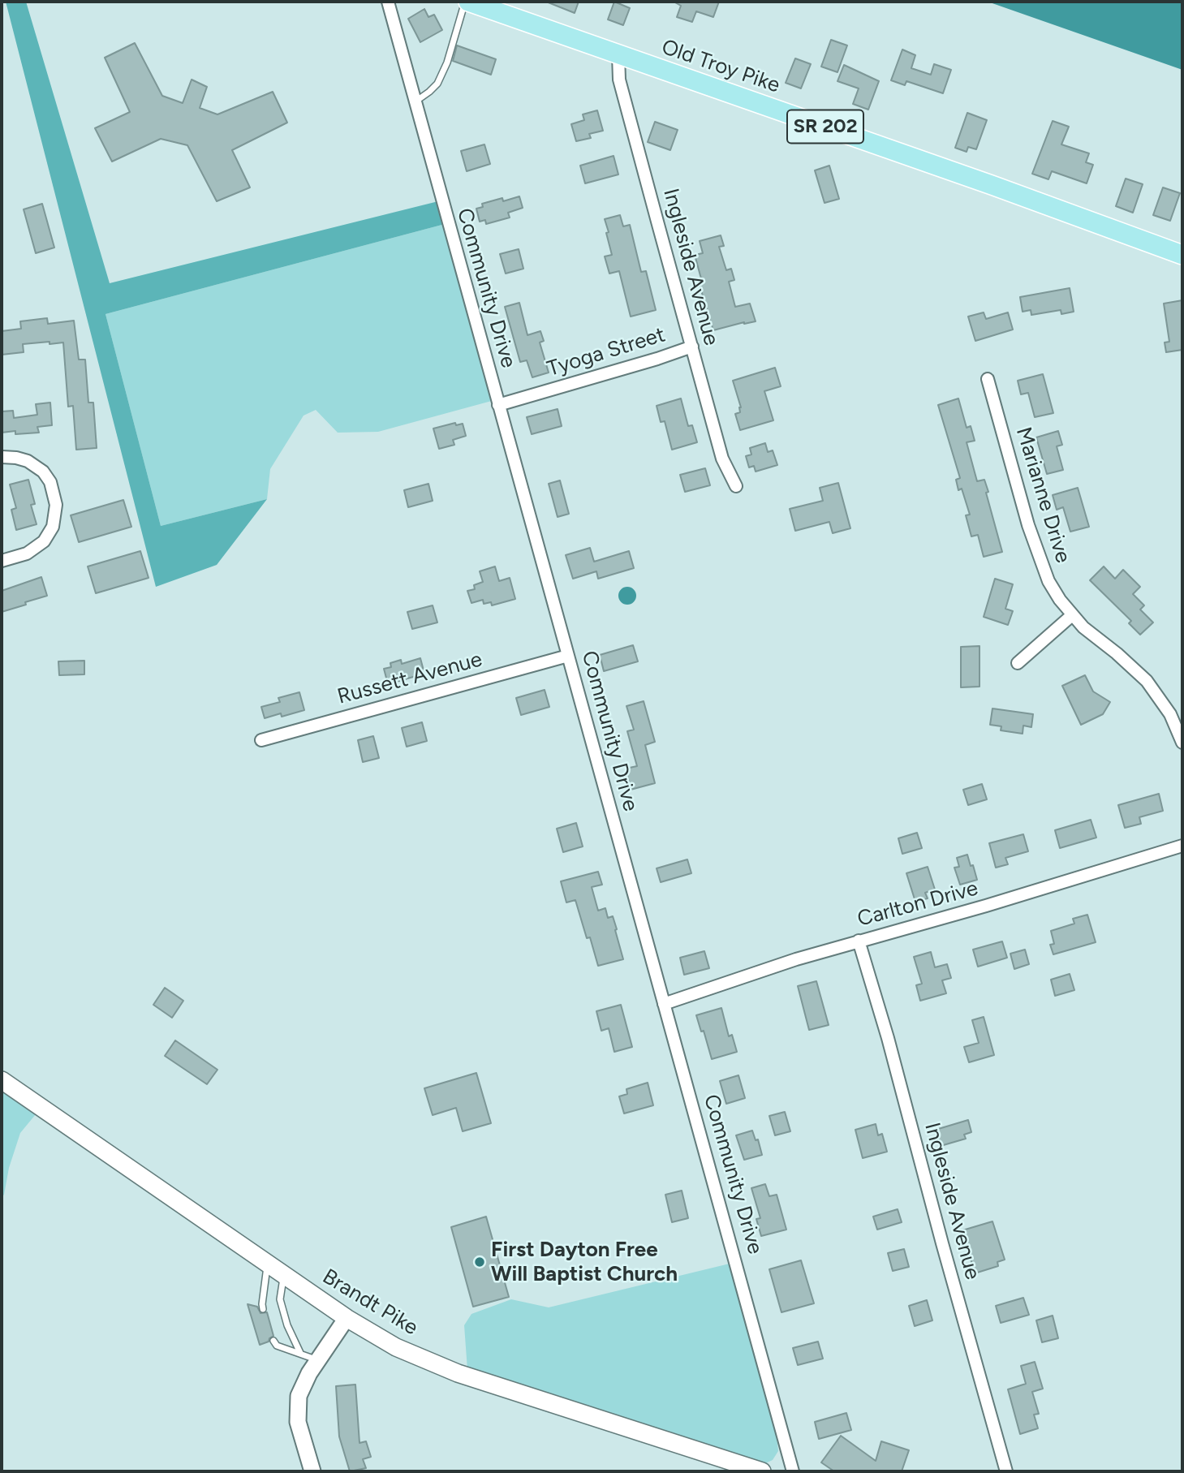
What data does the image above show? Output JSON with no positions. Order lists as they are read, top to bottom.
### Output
{
  "streets": {
    "main road": ["Old Troy Pike", "SR 202", "Brandt Pike"],
    "street": [
      "Ingleside Avenue",
      "Community Drive",
      "Tyoga Street",
      "Marianne Drive",
      "Russett Avenue",
      "Carlton Drive"
    ]
  },
  "crossings": [
    ["Old Troy Pike", "Ingleside Avenue"],
    ["Ingleside Avenue", "Tyoga Street"],
    ["Ingleside Avenue", "Carlton Drive"],
    ["Community Drive", "Tyoga Street"],
    ["Community Drive", "Russett Avenue"],
    ["Community Drive", "Carlton Drive"]
  ],
  "places": ["First Dayton Free Will Baptist Church"]
}
